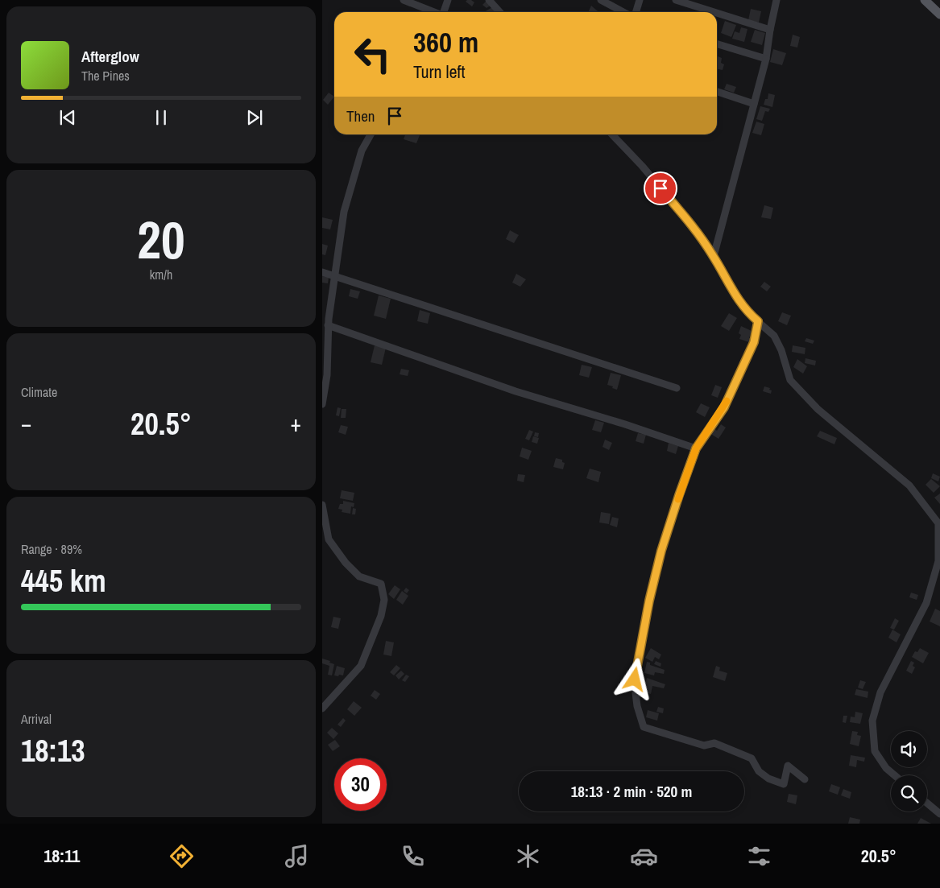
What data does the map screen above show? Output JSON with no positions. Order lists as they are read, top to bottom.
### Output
{
  "page": {
    "turn": ["360 m", "Turn left"],
    "song": ["Afterglow", "The Pines"],
    "then": "Then",
    "tile": [
      ["20", "km/h"],
      "Climate",
      ["Range · 89%", "445 km"],
      ["Arrival", "18:13"]
    ],
    "heat": ["−", "20.5°", "+"],
    "limit": "30",
    "trip": "18:13 · 2 min · 520 m",
    "tabs": ["18:11", "20.5°"]
  }
}
